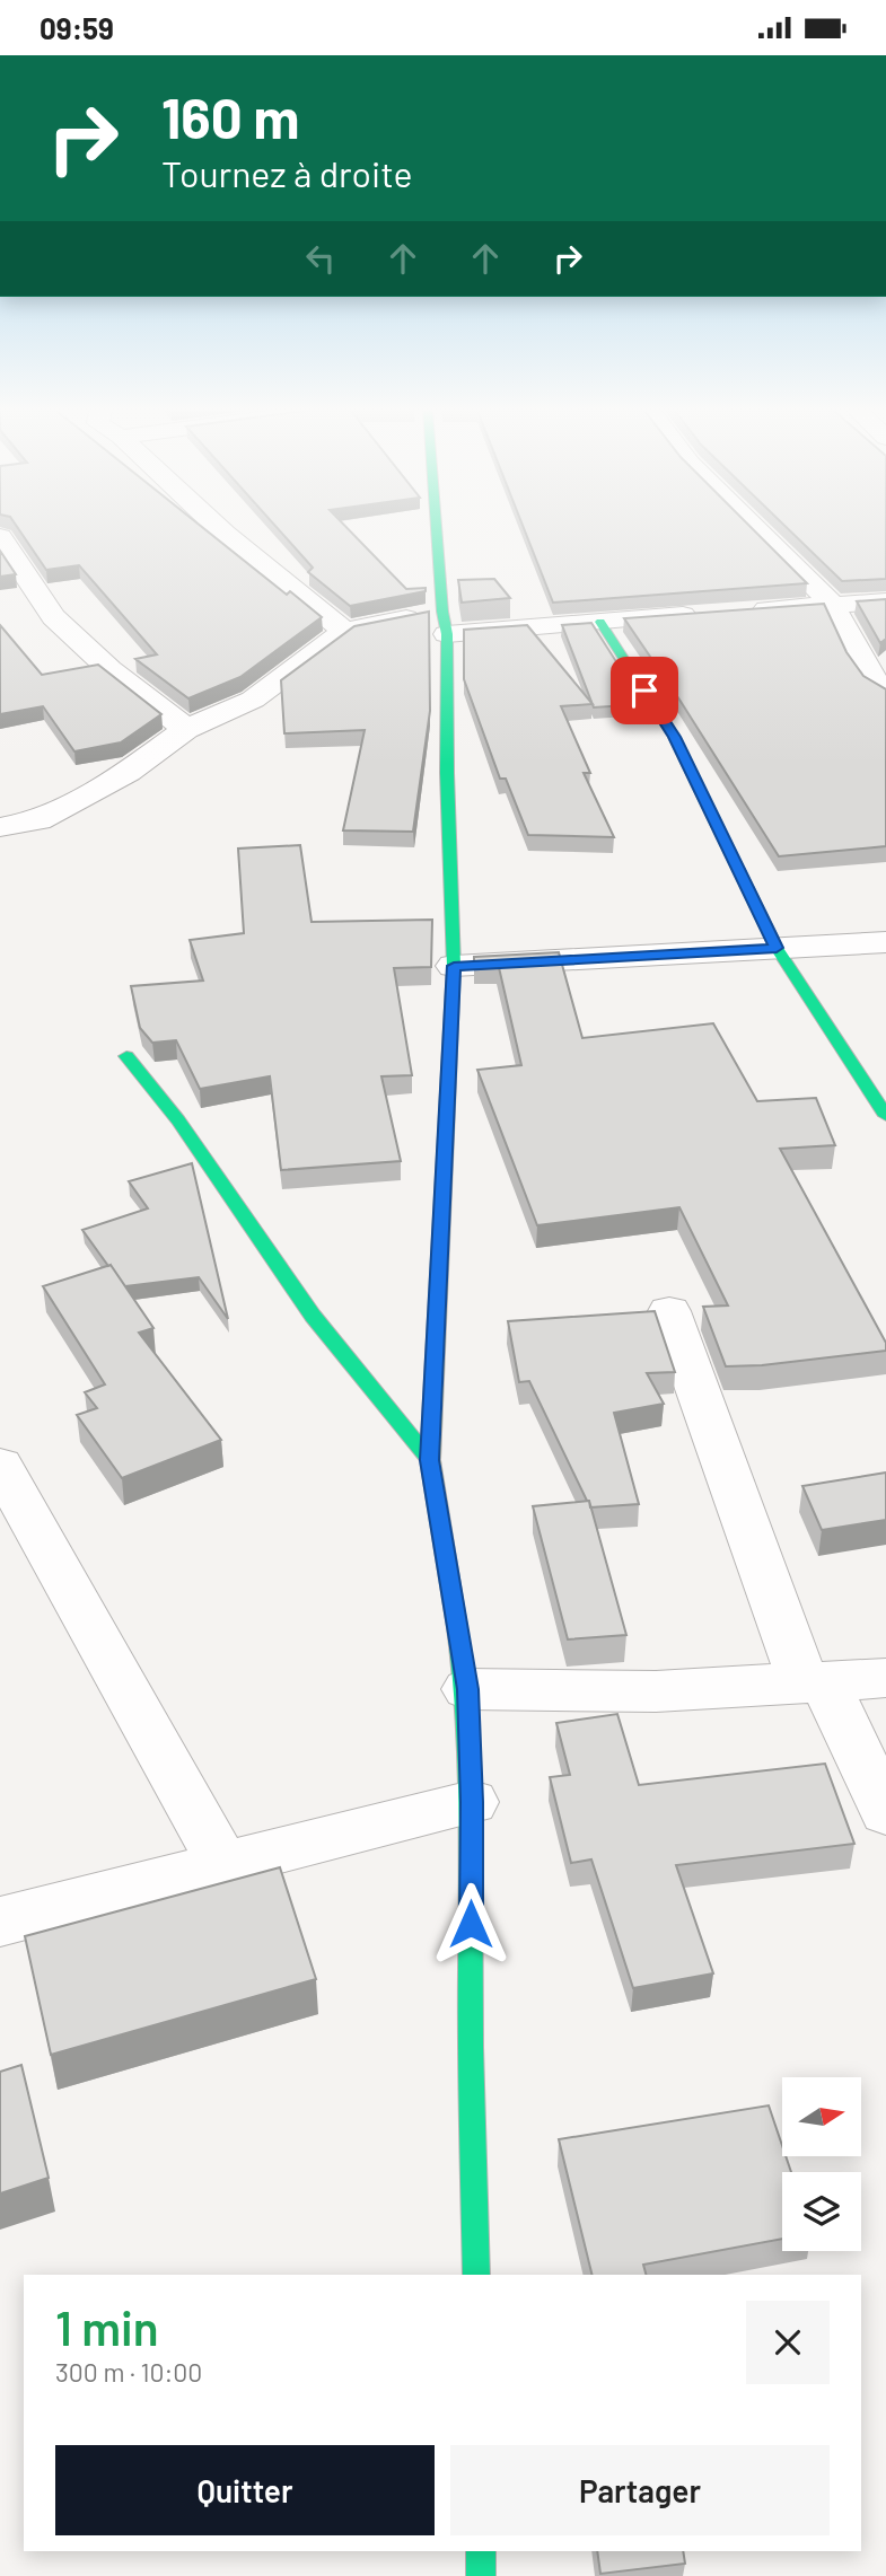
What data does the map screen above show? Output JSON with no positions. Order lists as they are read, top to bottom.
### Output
{
  "north": "right",
  "page": {
    "status": "09:59",
    "turn": ["160 m", "Tournez à droite"],
    "heading": ["1 min", "300 m · 10:00"],
    "buttons": ["Quitter", "Partager"]
  }
}
